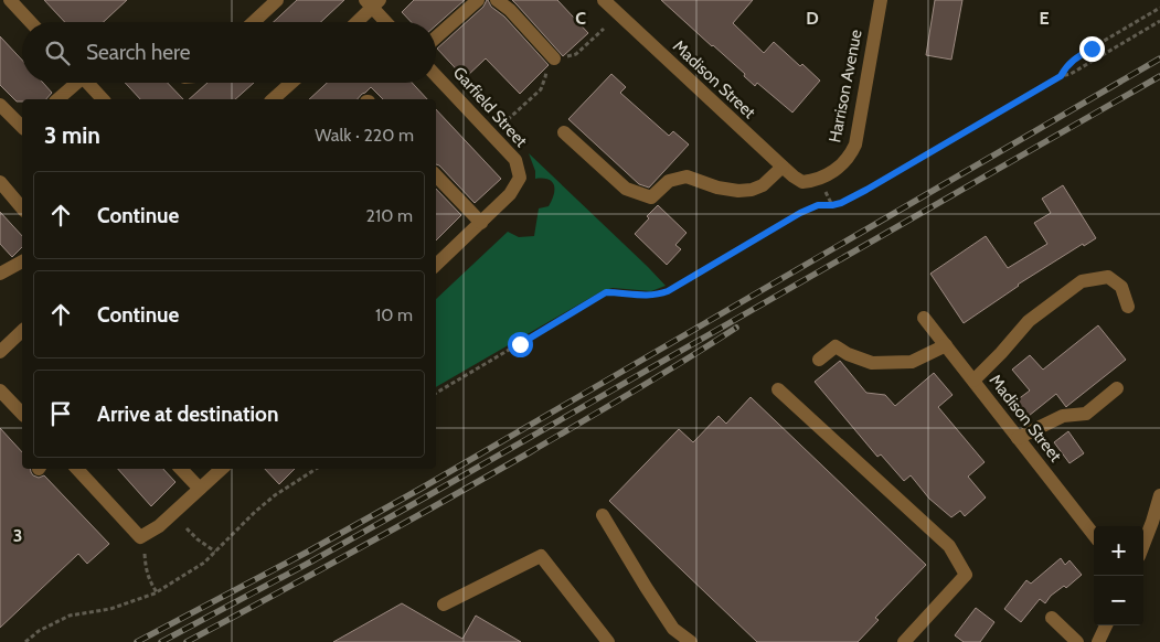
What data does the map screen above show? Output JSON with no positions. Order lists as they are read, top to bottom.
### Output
{
  "streets": {
    "street": ["Madison Street", "Harrison Avenue", "Garfield Street"]
  },
  "crossings": [
    ["Madison Street", "Harrison Avenue"]
  ],
  "page": {
    "search": "Search here",
    "heading": ["3 min", "Walk · 220 m"],
    "list": [
      ["Continue", "210 m"],
      ["Continue", "10 m"],
      "Arrive at destination"
    ],
    "map_buttons": ["+", "−"]
  },
  "grid": {
    "columns": ["C", "D", "E"],
    "rows": ["3"]
  }
}
